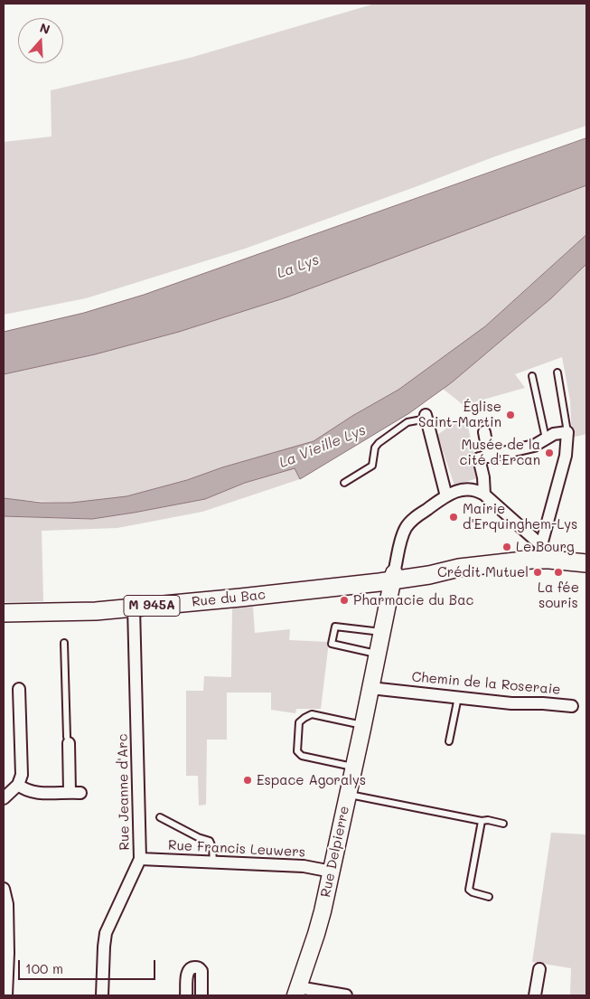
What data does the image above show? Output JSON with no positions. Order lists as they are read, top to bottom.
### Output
{
  "streets": {
    "main road": ["Rue du Bac", "M 945A"],
    "street": [
      "Chemin de la Roseraie",
      "Rue Jeanne d'Arc",
      "Rue Francis Leuwers",
      "Rue Delpierre"
    ]
  },
  "crossings": [
    ["Rue du Bac", "M 945A"],
    ["Rue du Bac", "Rue Jeanne d'Arc"],
    ["Rue du Bac", "Rue Delpierre"],
    ["M 945A", "Rue Delpierre"],
    ["Chemin de la Roseraie", "Rue Delpierre"],
    ["Rue Jeanne d'Arc", "Rue Francis Leuwers"],
    ["Rue Francis Leuwers", "Rue Delpierre"]
  ],
  "water": ["La Lys", "La Vieille Lys"],
  "places": [
    "Église Saint-Martin",
    "Musée de la cité d'Ercan",
    "Mairie d'Erquinghem-Lys",
    "Le Bourg",
    "Crédit Mutuel",
    "La fée souris",
    "Pharmacie du Bac",
    "Espace Agoralys"
  ],
  "scale_bar": "100 m",
  "north": "top"
}
